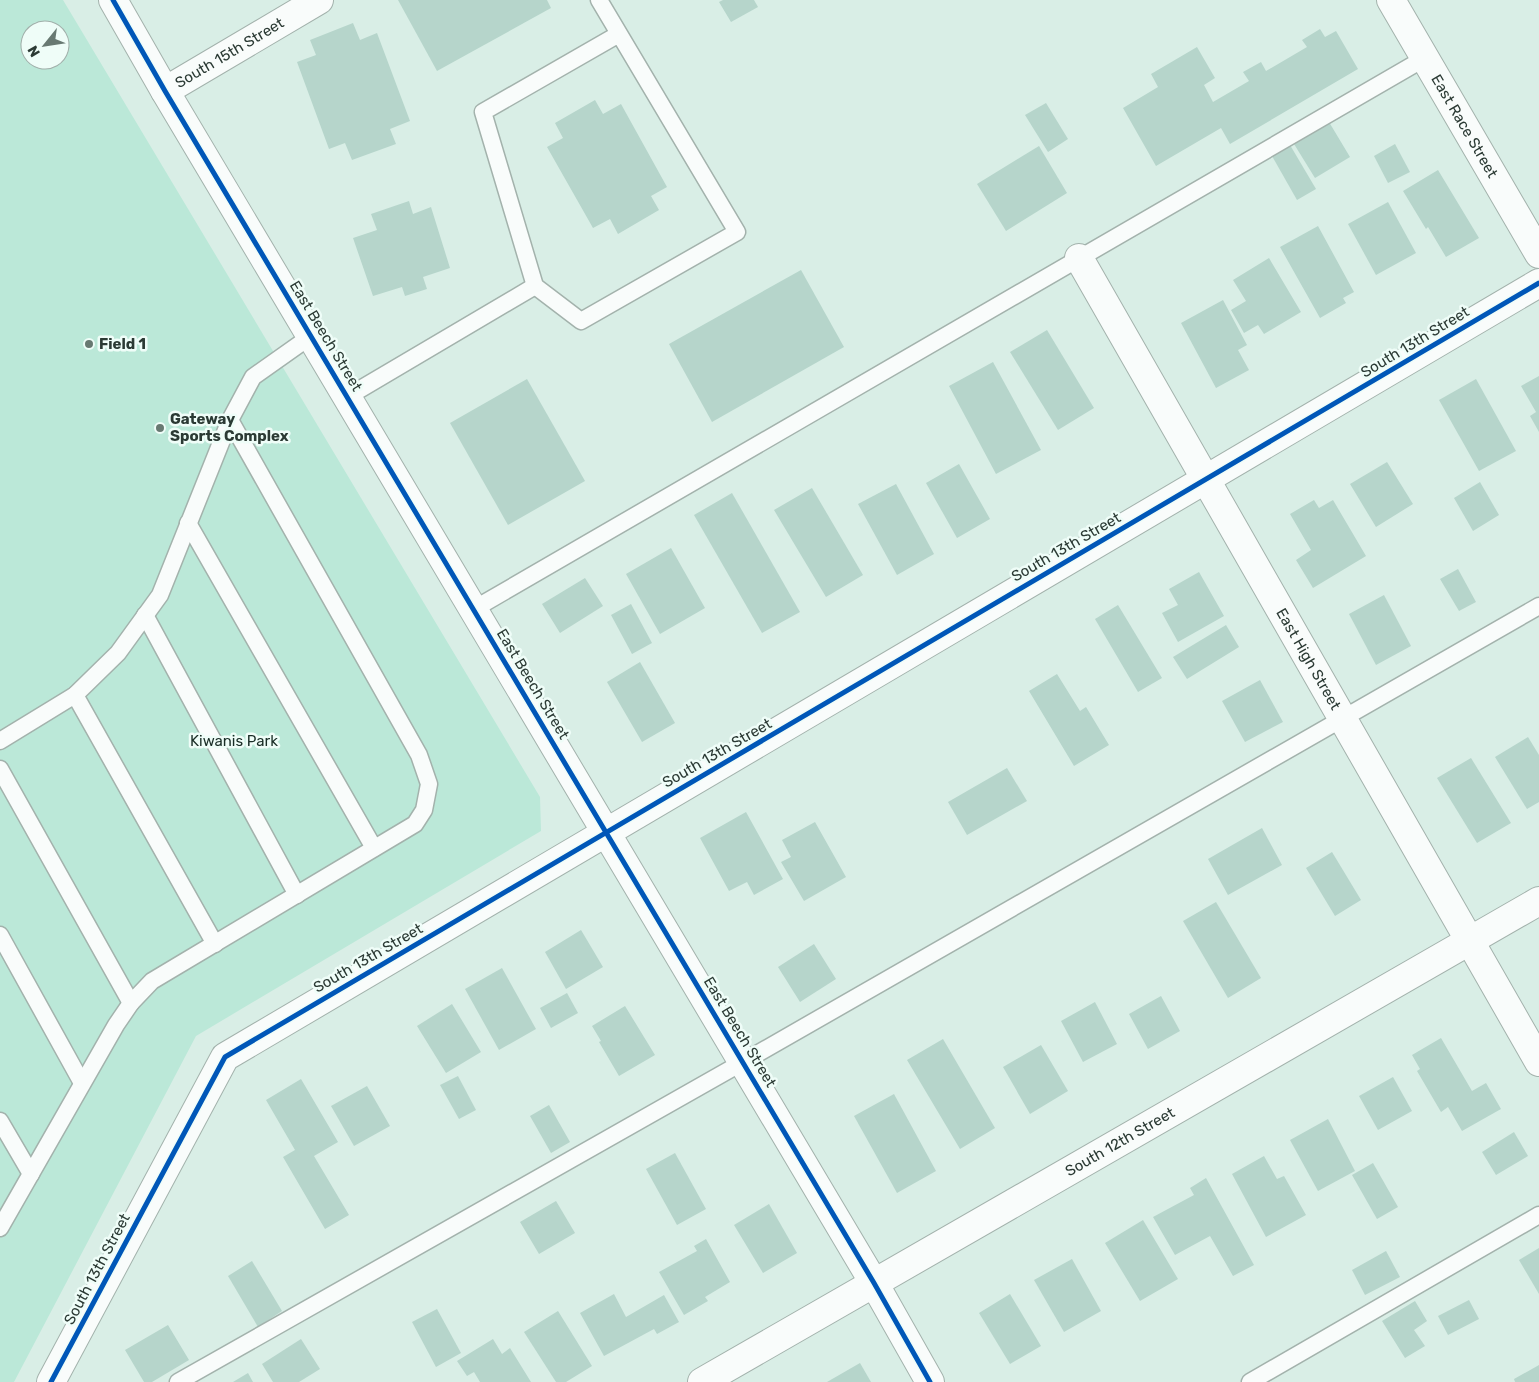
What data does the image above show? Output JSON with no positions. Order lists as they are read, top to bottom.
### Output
{
  "streets": {
    "street": [
      "South 15th Street",
      "East Race Street",
      "East Beech Street",
      "South 13th Street",
      "East High Street",
      "South 12th Street"
    ]
  },
  "crossings": [
    ["South 15th Street", "East Beech Street"],
    ["East Beech Street", "South 13th Street"],
    ["East Beech Street", "South 12th Street"],
    ["South 13th Street", "East High Street"],
    ["East High Street", "South 12th Street"]
  ],
  "parks": ["Kiwanis Park"],
  "places": ["Field 1", "Gateway Sports Complex"],
  "north": "bottom left"
}
